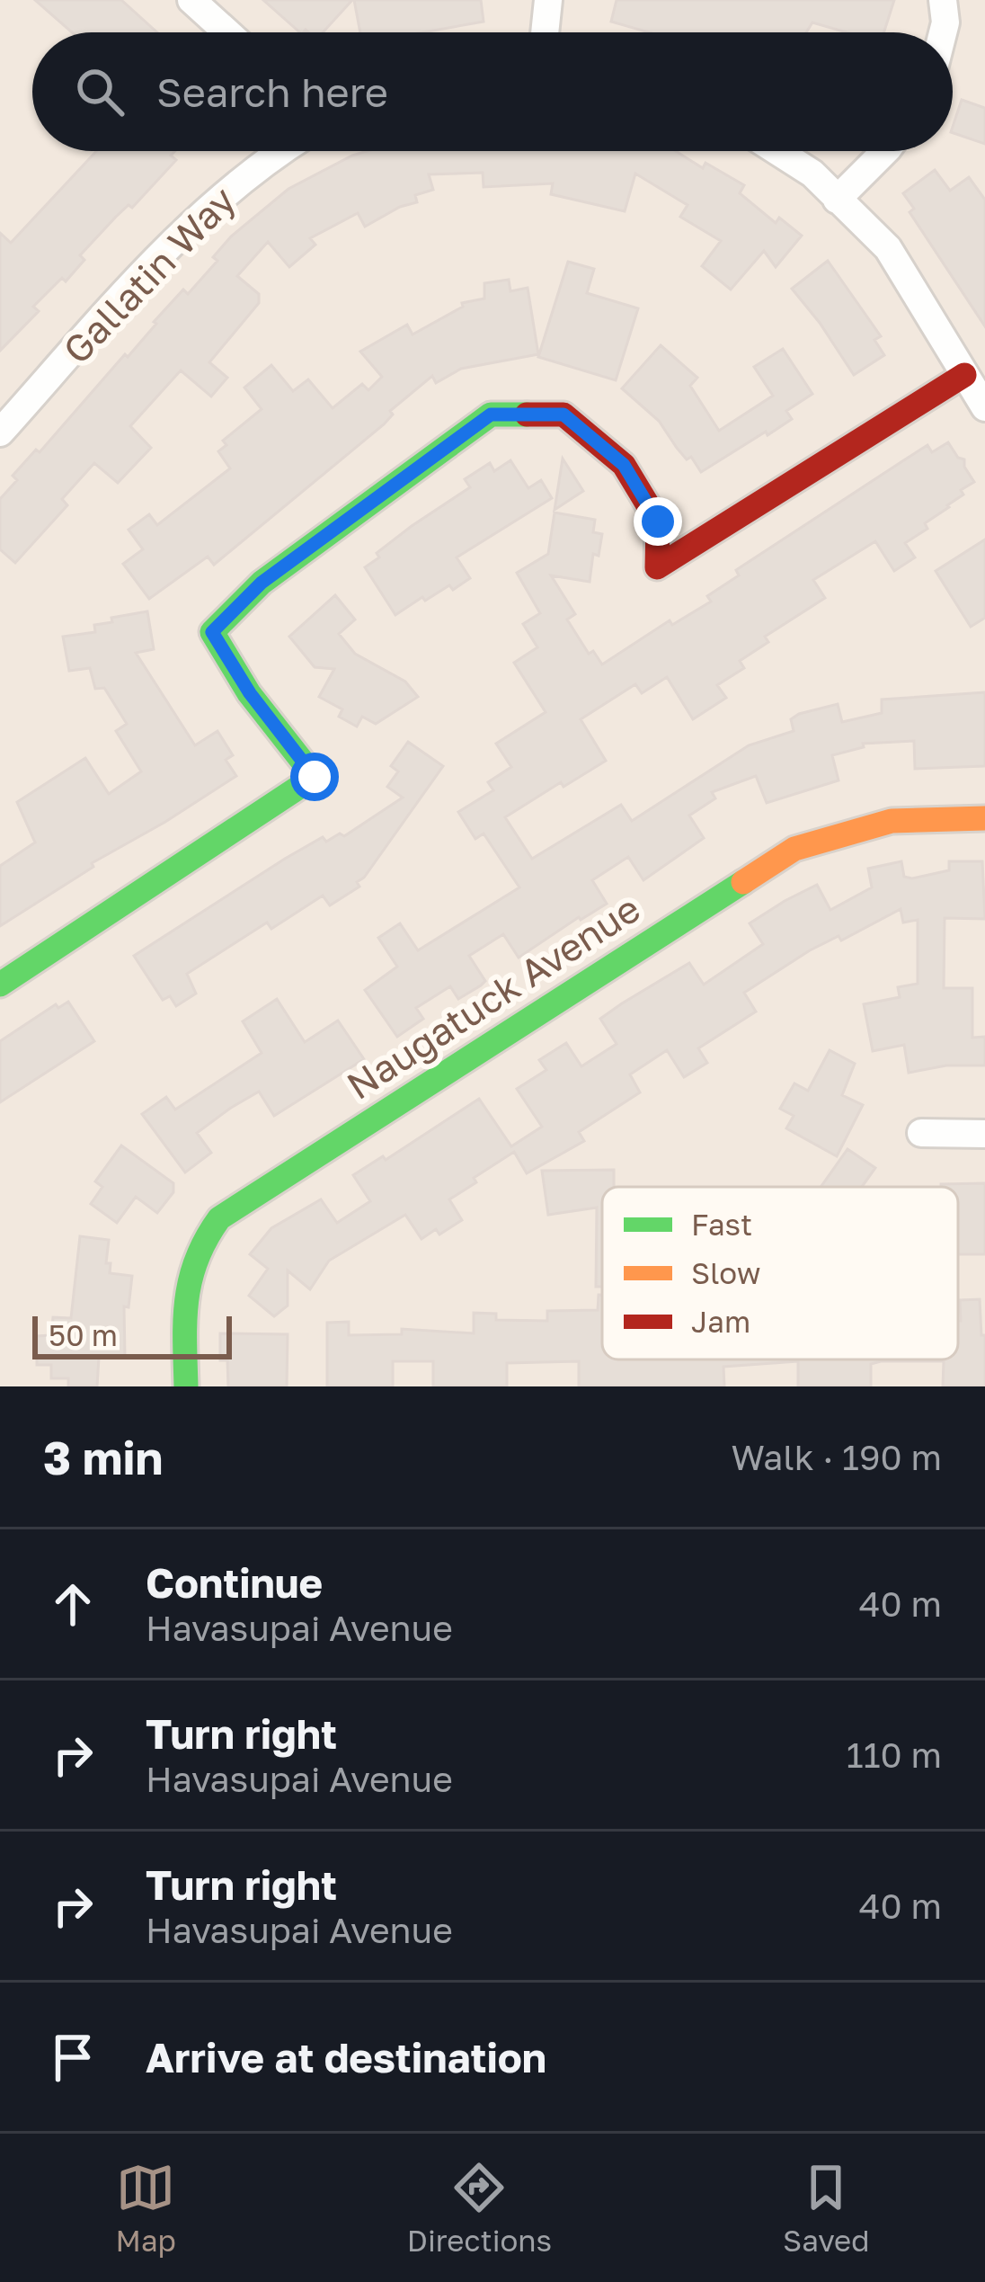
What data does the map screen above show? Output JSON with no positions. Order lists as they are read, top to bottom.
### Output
{
  "streets": {
    "street": ["Gallatin Way", "Naugatuck Avenue"]
  },
  "legend": ["Fast", "Slow", "Jam"],
  "scale_bar": "50 m",
  "page": {
    "search": "Search here",
    "scale": "50 m",
    "heading": ["3 min", "Walk · 190 m"],
    "list": [
      ["Continue", "Havasupai Avenue", "40 m"],
      ["Turn right", "Havasupai Avenue", "110 m"],
      ["Turn right", "Havasupai Avenue", "40 m"],
      "Arrive at destination"
    ],
    "nav": ["Map", "Directions", "Saved"]
  }
}
